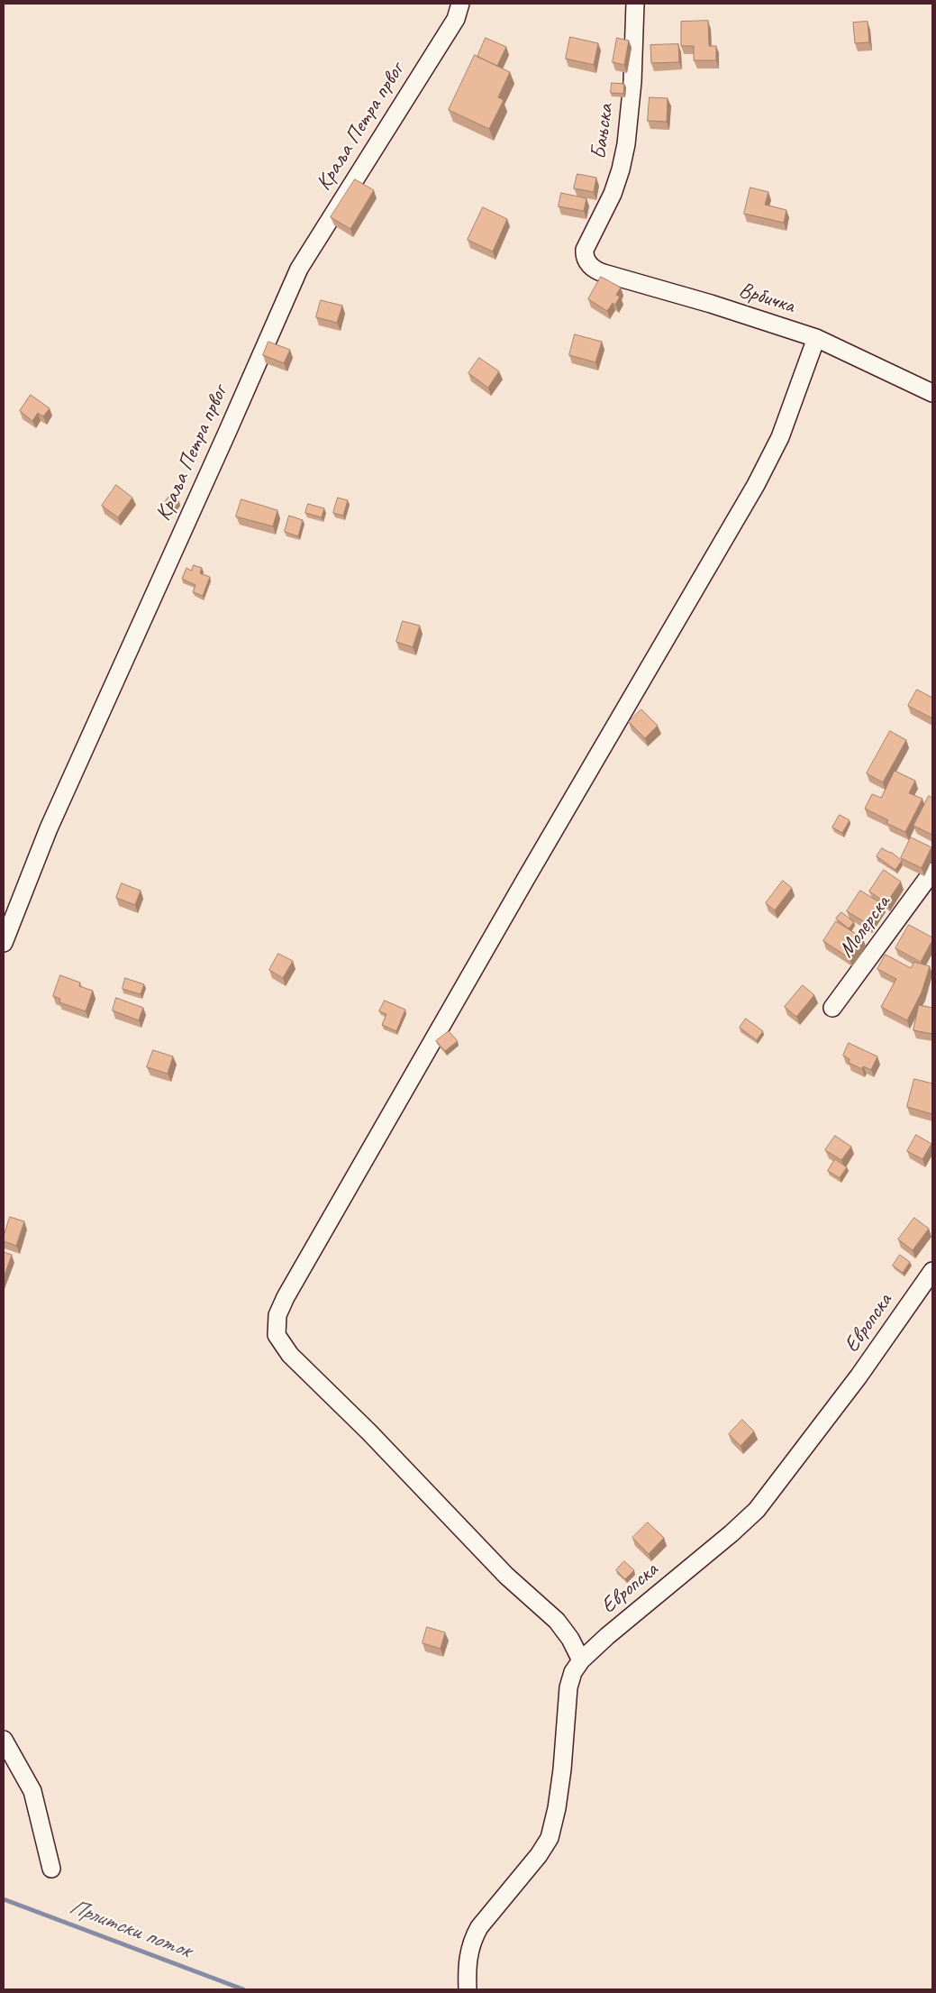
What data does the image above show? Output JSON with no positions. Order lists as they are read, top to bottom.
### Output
{
  "streets": {
    "street": [
      "Краља Петра првог",
      "Бањска",
      "Врбичка",
      "Молерска",
      "Европска"
    ]
  },
  "crossings": [
    ["Бањска", "Врбичка"]
  ],
  "water": ["Прлитски поток"]
}
